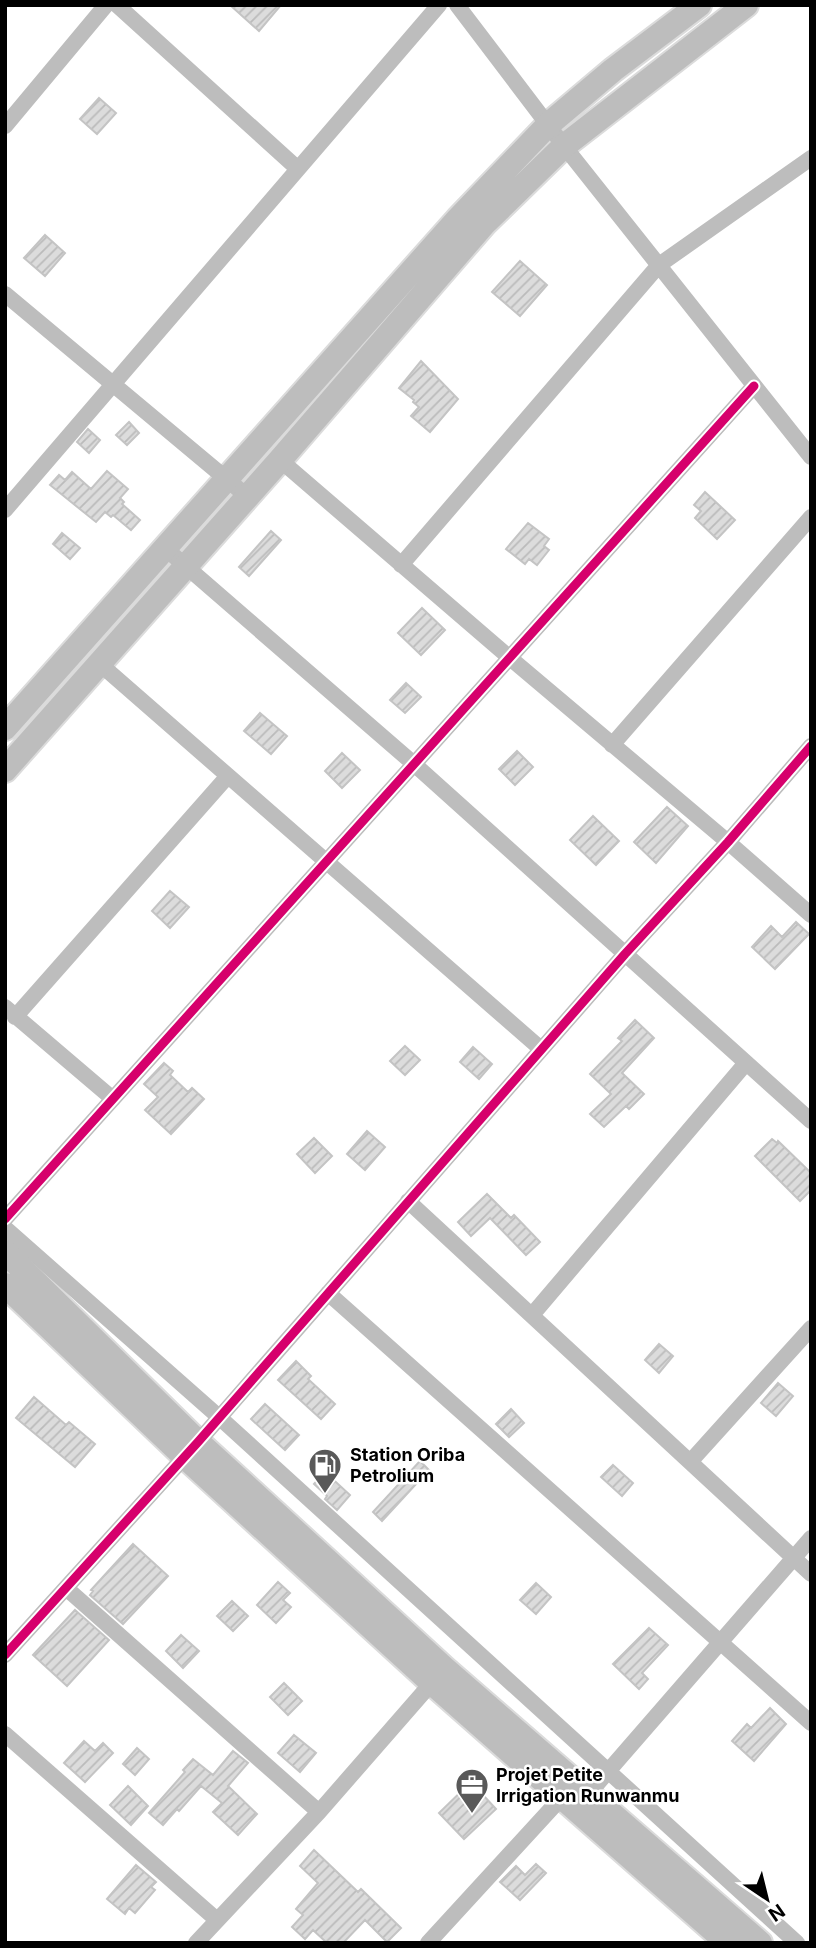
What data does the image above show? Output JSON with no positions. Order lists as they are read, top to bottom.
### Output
{
  "places": {
    "fuel station": ["Station Oriba Petrolium"],
    "office": ["Projet Petite Irrigation Runwanmu"]
  },
  "north": "bottom right"
}
